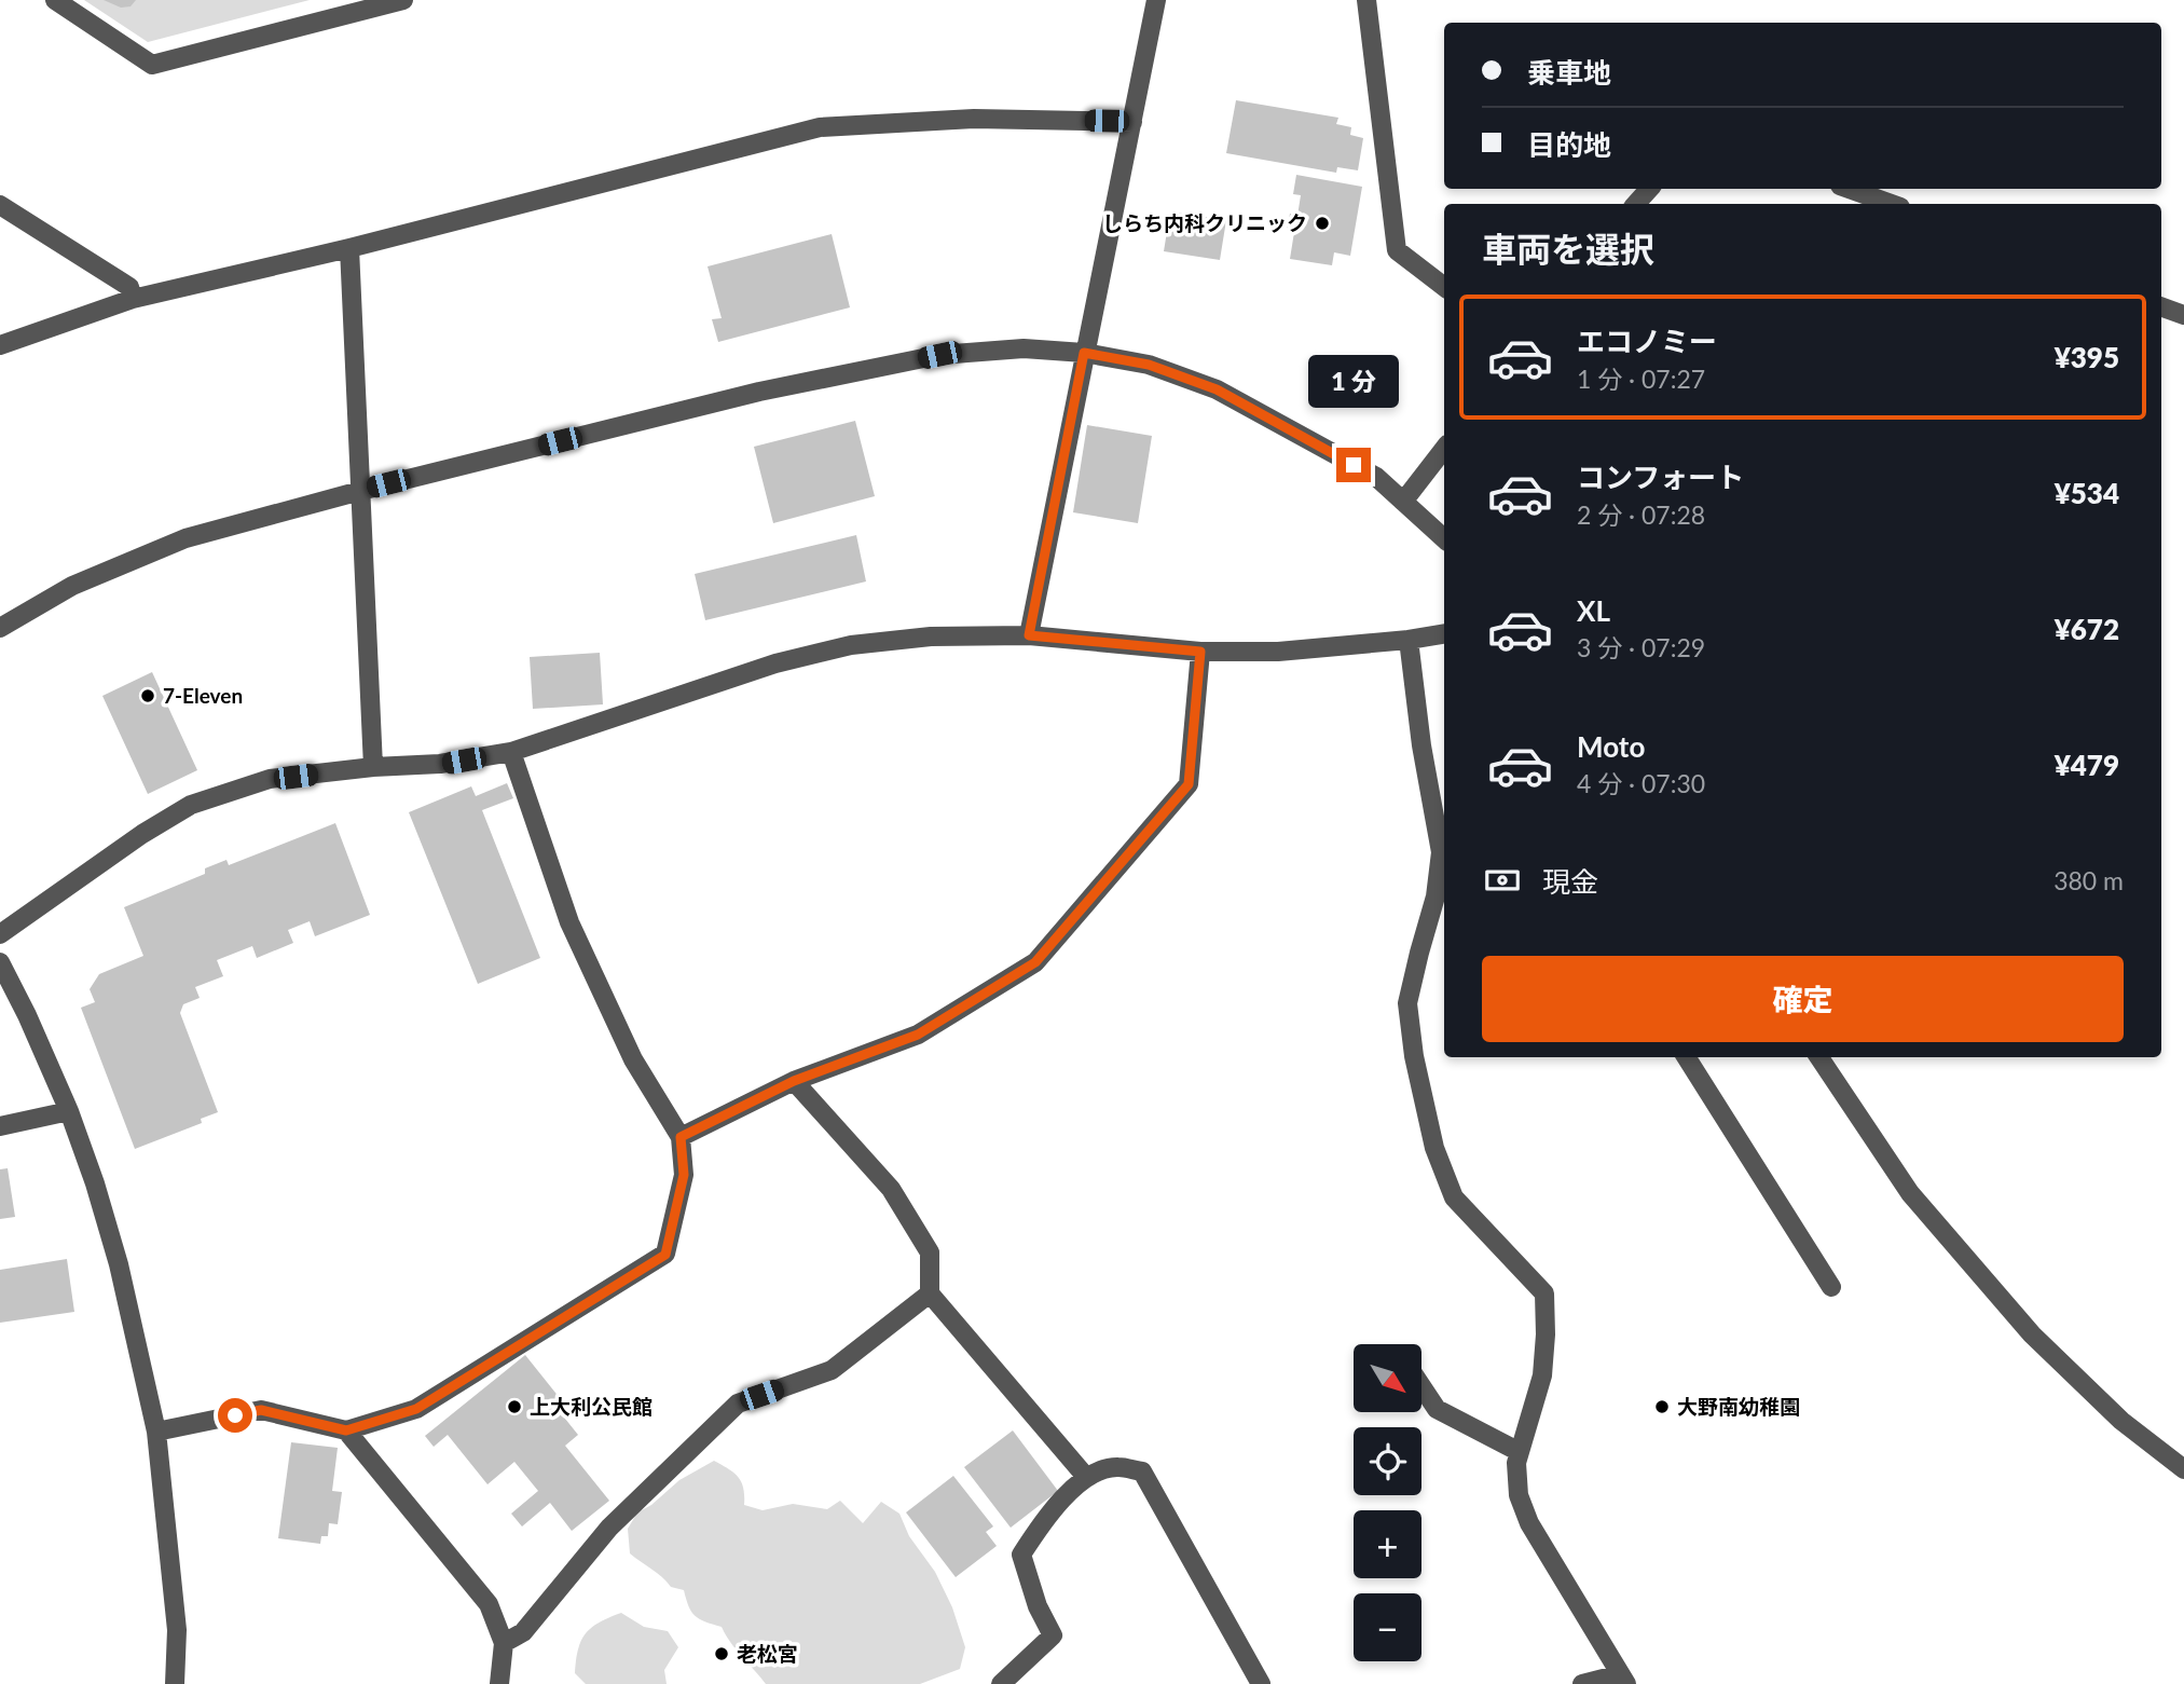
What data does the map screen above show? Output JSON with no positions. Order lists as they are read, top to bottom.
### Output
{
  "places": [
    "しらち内科クリニック",
    "7-Eleven",
    "上大利公民館",
    "大野南幼稚園",
    "老松宮"
  ],
  "north": "bottom right",
  "page": {
    "banner": ["乗車地", "目的地"],
    "heading": "車両を選択",
    "list": [
      {
        "name": "エコノミー",
        "note": "1 分 · 07:27",
        "value": "¥395"
      },
      {
        "name": "コンフォート",
        "note": "2 分 · 07:28",
        "value": "¥534"
      },
      {
        "name": "XL",
        "note": "3 分 · 07:29",
        "value": "¥672"
      },
      {
        "name": "Moto",
        "note": "4 分 · 07:30",
        "value": "¥479"
      }
    ],
    "bubble": "1 分",
    "pay": ["現金", "380 m"],
    "buttons": "確定",
    "map_buttons": ["+", "−"]
  }
}
